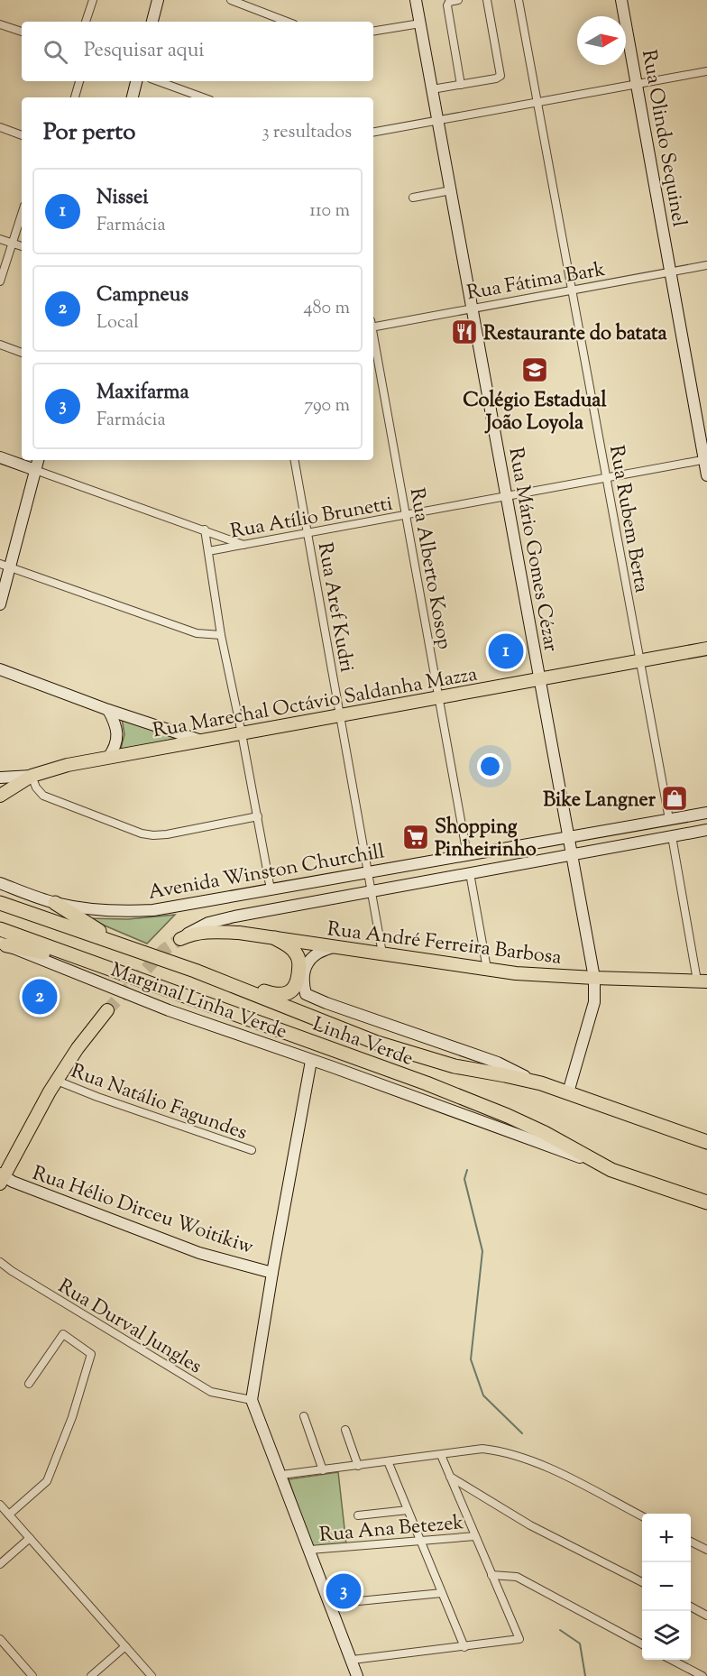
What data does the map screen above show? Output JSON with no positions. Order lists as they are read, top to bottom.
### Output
{
  "streets": {
    "highway": ["Linha Verde"],
    "main road": ["Rua Marechal Octávio Saldanha Mazza", "Rua André Ferreira Barbosa"],
    "street": [
      "Rua Olindo Sequinel",
      "Rua Fátima Bark",
      "Rua Atílio Brunetti",
      "Rua Rubem Berta",
      "Rua Mário Gomes Cézar",
      "Rua Alberto Kosop",
      "Rua Aref Kudri",
      "Avenida Winston Churchill",
      "Marginal Linha Verde",
      "Rua Natálio Fagundes",
      "Rua Hélio Dirceu Woitikiw",
      "Rua Durval Jungles",
      "Rua Ana Betezek"
    ]
  },
  "crossings": [
    ["Rua Olindo Sequinel", "Rua Fátima Bark"],
    ["Rua Olindo Sequinel", "Rua Atílio Brunetti"],
    ["Rua Fátima Bark", "Rua Rubem Berta"],
    ["Rua Fátima Bark", "Rua Mário Gomes Cézar"],
    ["Rua Atílio Brunetti", "Rua Rubem Berta"],
    ["Rua Atílio Brunetti", "Rua Mário Gomes Cézar"],
    ["Rua Atílio Brunetti", "Rua Alberto Kosop"],
    ["Rua Atílio Brunetti", "Rua Aref Kudri"],
    ["Rua Rubem Berta", "Rua Marechal Octávio Saldanha Mazza"],
    ["Rua Rubem Berta", "Avenida Winston Churchill"],
    ["Rua Mário Gomes Cézar", "Rua Marechal Octávio Saldanha Mazza"],
    ["Rua Mário Gomes Cézar", "Avenida Winston Churchill"],
    ["Rua Mário Gomes Cézar", "Rua André Ferreira Barbosa"],
    ["Rua Mário Gomes Cézar", "Linha Verde"],
    ["Rua Alberto Kosop", "Rua Marechal Octávio Saldanha Mazza"],
    ["Rua Alberto Kosop", "Avenida Winston Churchill"],
    ["Rua Aref Kudri", "Rua Marechal Octávio Saldanha Mazza"],
    ["Rua Aref Kudri", "Avenida Winston Churchill"],
    ["Rua Aref Kudri", "Rua André Ferreira Barbosa"],
    ["Avenida Winston Churchill", "Rua André Ferreira Barbosa"],
    ["Rua André Ferreira Barbosa", "Marginal Linha Verde"],
    ["Marginal Linha Verde", "Linha Verde"]
  ],
  "places": {
    "restaurant": ["Restaurante do batata"],
    "school or university": ["Colégio Estadual João Loyola"],
    "shop": ["Bike Langner"],
    "supermarket": ["Shopping Pinheirinho"]
  },
  "north": "right",
  "page": {
    "search": "Pesquisar aqui",
    "heading": ["Por perto", "3 resultados"],
    "list": [
      {
        "mark": "1",
        "name": "Nissei",
        "note": "Farmácia",
        "value": "110 m"
      },
      {
        "mark": "2",
        "name": "Campneus",
        "note": "Local",
        "value": "480 m"
      },
      {
        "mark": "3",
        "name": "Maxifarma",
        "note": "Farmácia",
        "value": "790 m"
      }
    ],
    "pins": ["1", "2", "3"],
    "map_buttons": ["+", "−"]
  }
}
